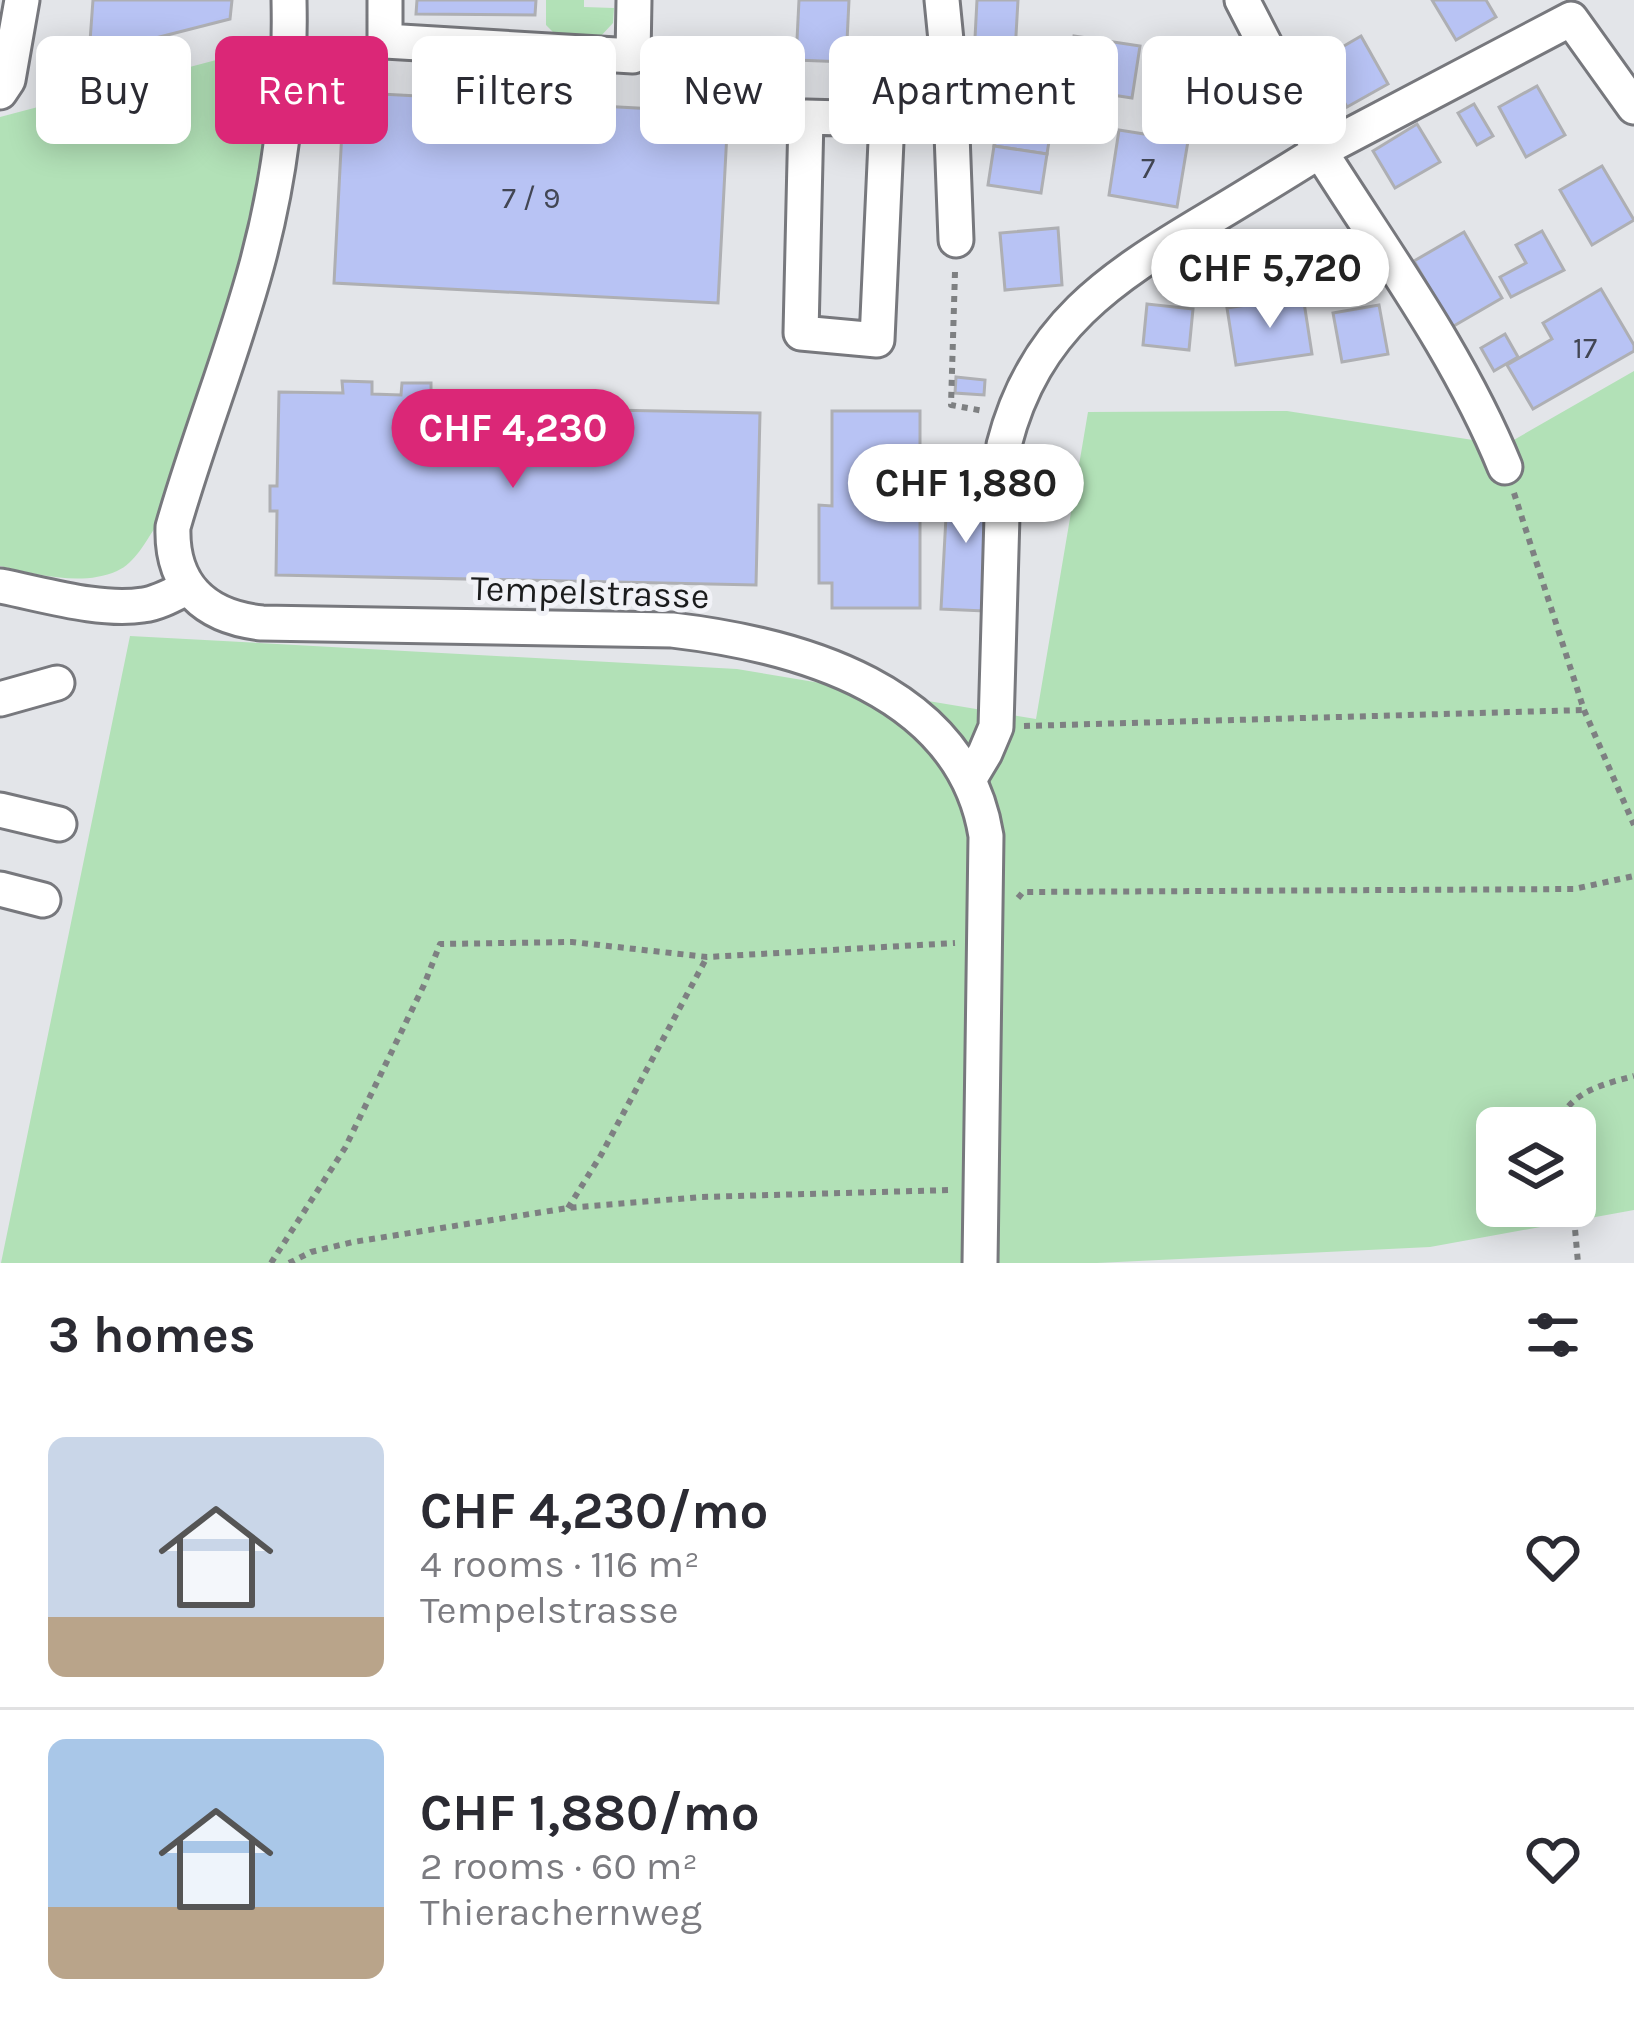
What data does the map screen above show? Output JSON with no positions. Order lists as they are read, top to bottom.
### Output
{
  "streets": {
    "street": ["Tempelstrasse"]
  },
  "house_numbers": ["7", "7 / 9", "17"],
  "page": {
    "chip": [
      "Buy",
      "Rent",
      "Filters",
      "New",
      "Apartment",
      "House"
    ],
    "price": ["CHF 5,720", "CHF 4,230", "CHF 1,880"],
    "heading": "3 homes",
    "list": [
      {
        "name": "CHF 4,230/mo",
        "note": "4 rooms · 116 m² · Tempelstrasse"
      },
      {
        "name": "CHF 1,880/mo",
        "note": "2 rooms · 60 m² · Thierachernweg"
      }
    ]
  }
}
